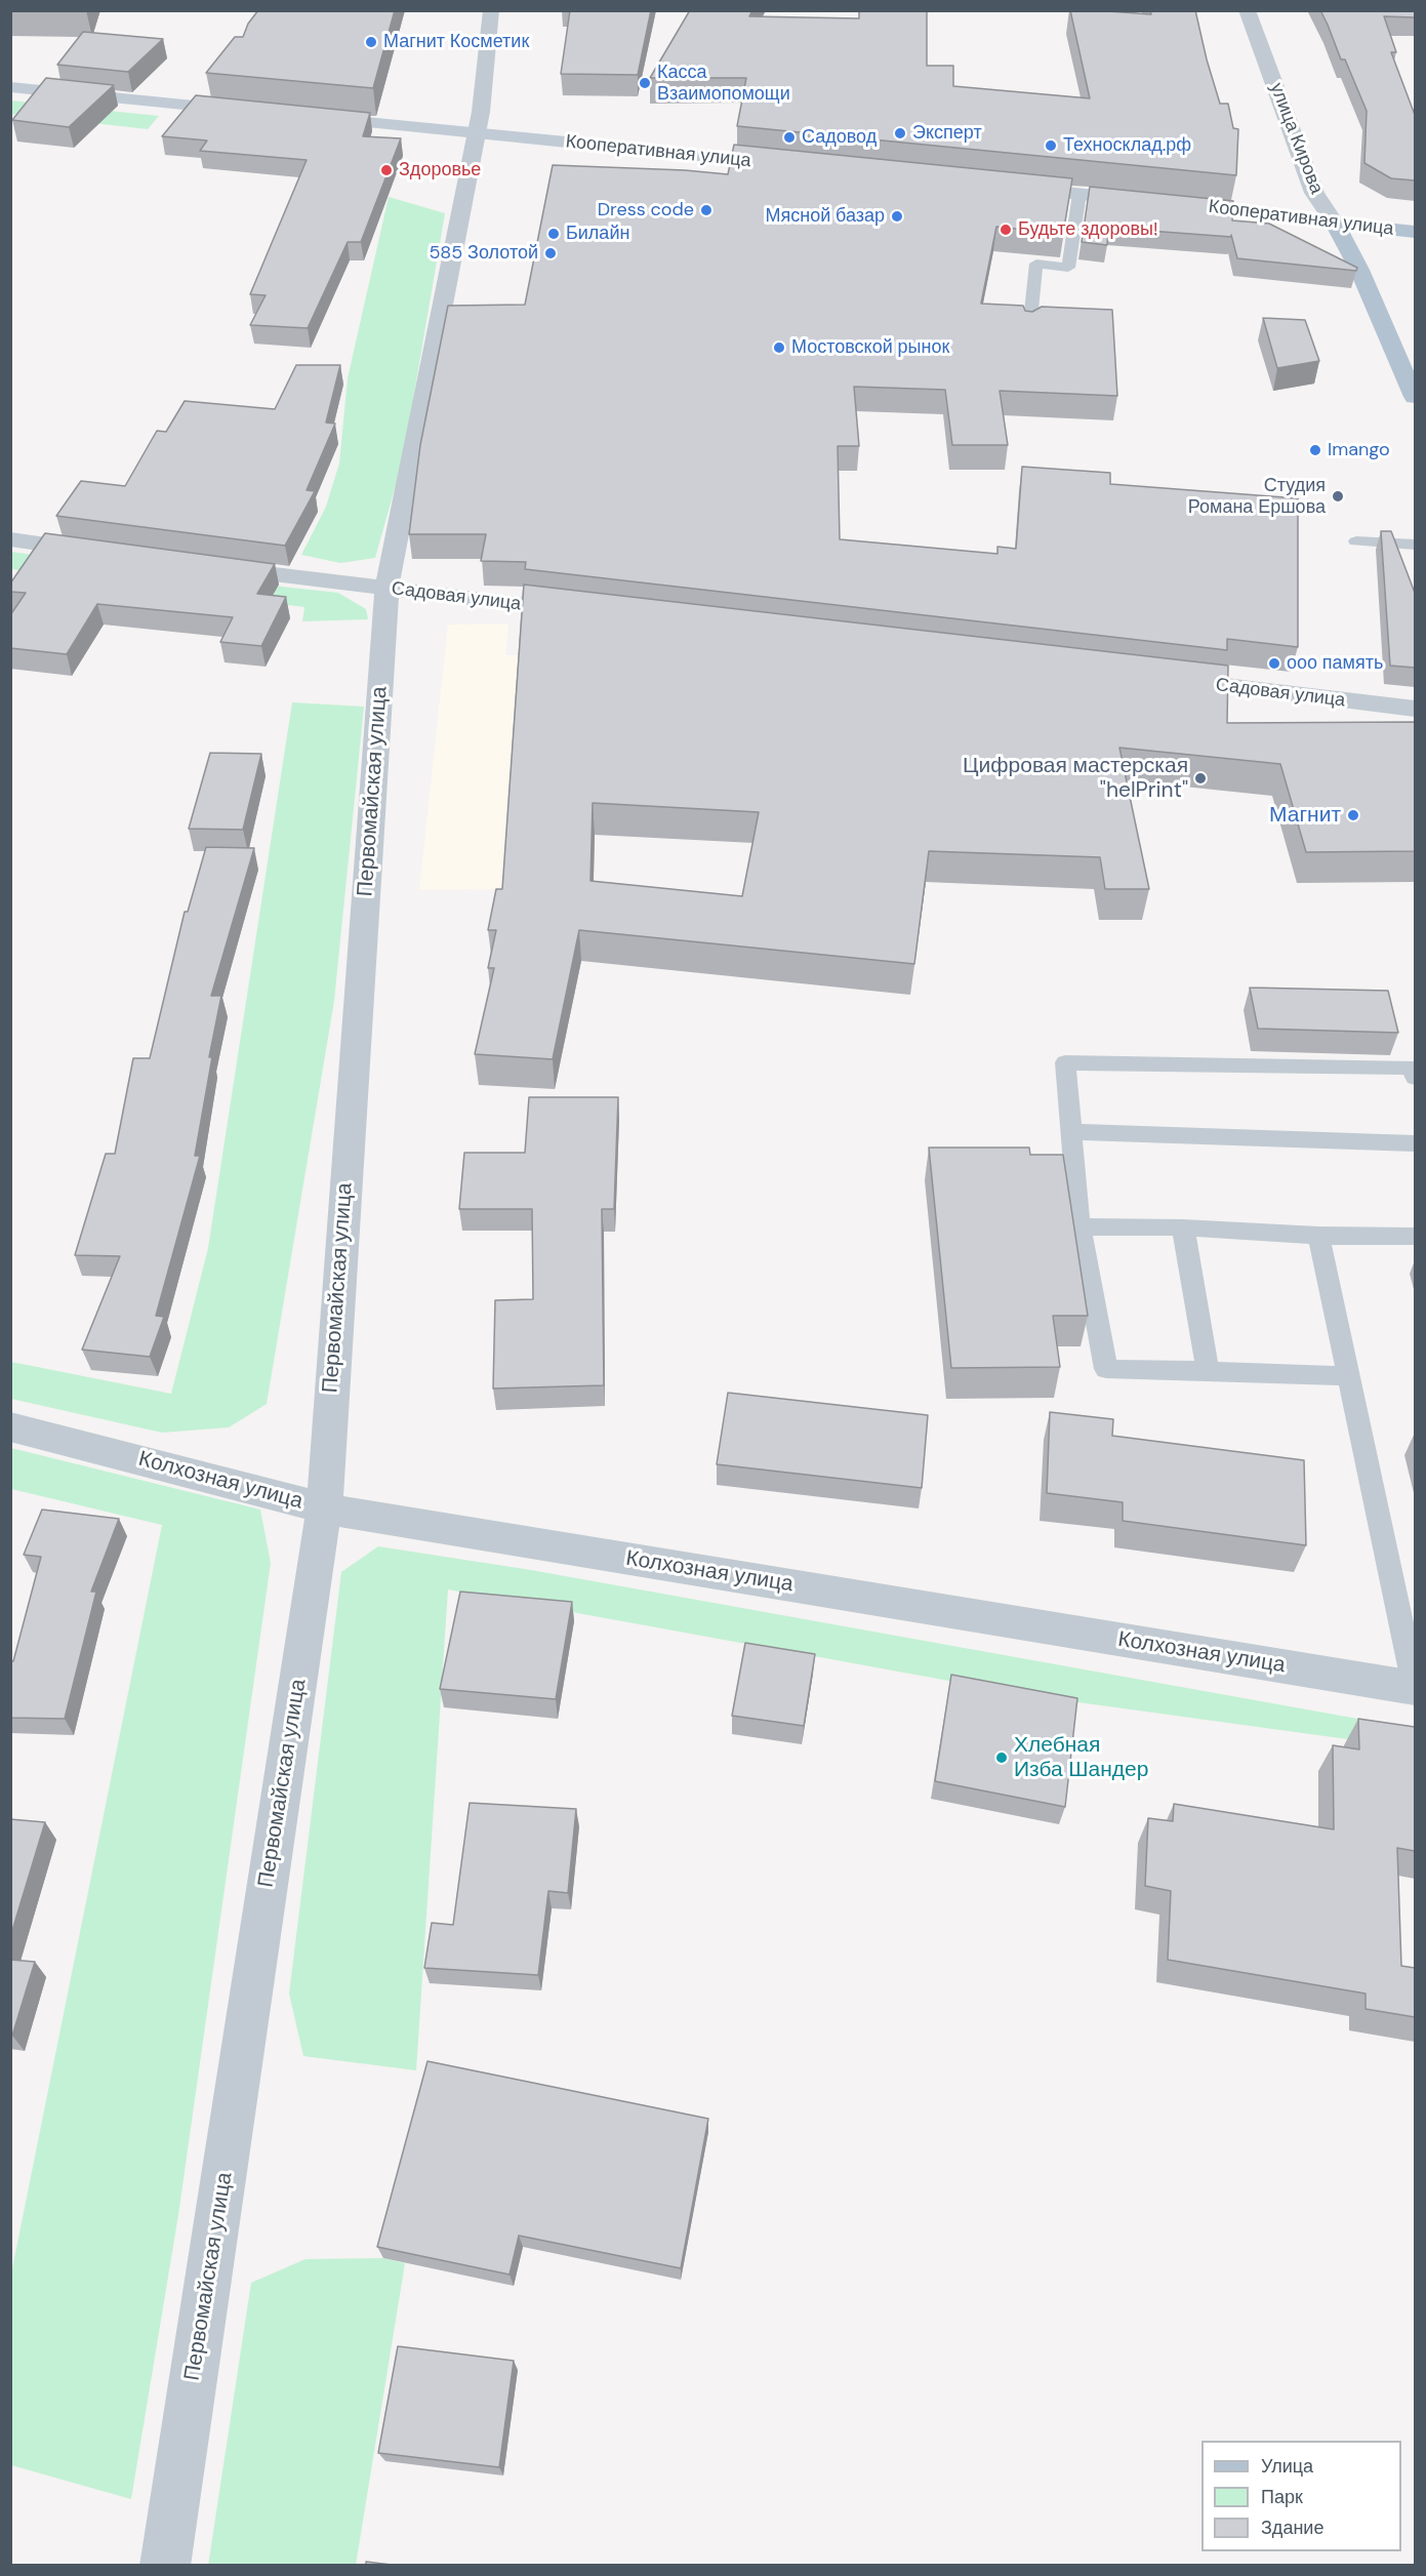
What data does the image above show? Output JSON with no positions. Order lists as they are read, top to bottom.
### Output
{
  "streets": {
    "main road": ["улица Кирова", "Кооперативная улица"],
    "street": ["Садовая улица", "Первомайская улица", "Колхозная улица"]
  },
  "crossings": [
    ["улица Кирова", "Кооперативная улица"],
    ["Кооперативная улица", "Первомайская улица"],
    ["Садовая улица", "Первомайская улица"],
    ["Первомайская улица", "Колхозная улица"]
  ],
  "places": [
    "Магнит Косметик",
    "Касса Взаимопомощи",
    "Эксперт",
    "Садовод",
    "Техносклад.рф",
    "Здоровье",
    "Dress code",
    "Мясной базар",
    "Будьте здоровы!",
    "Билайн",
    "585 Золотой",
    "Мостовской рынок",
    "Imango",
    "Студия Романа Ершова",
    "ооо память",
    "Цифровая мастерская \"helPrint\"",
    "Магнит",
    "Хлебная Изба Шандер"
  ],
  "legend": ["Улица", "Парк", "Здание"]
}
